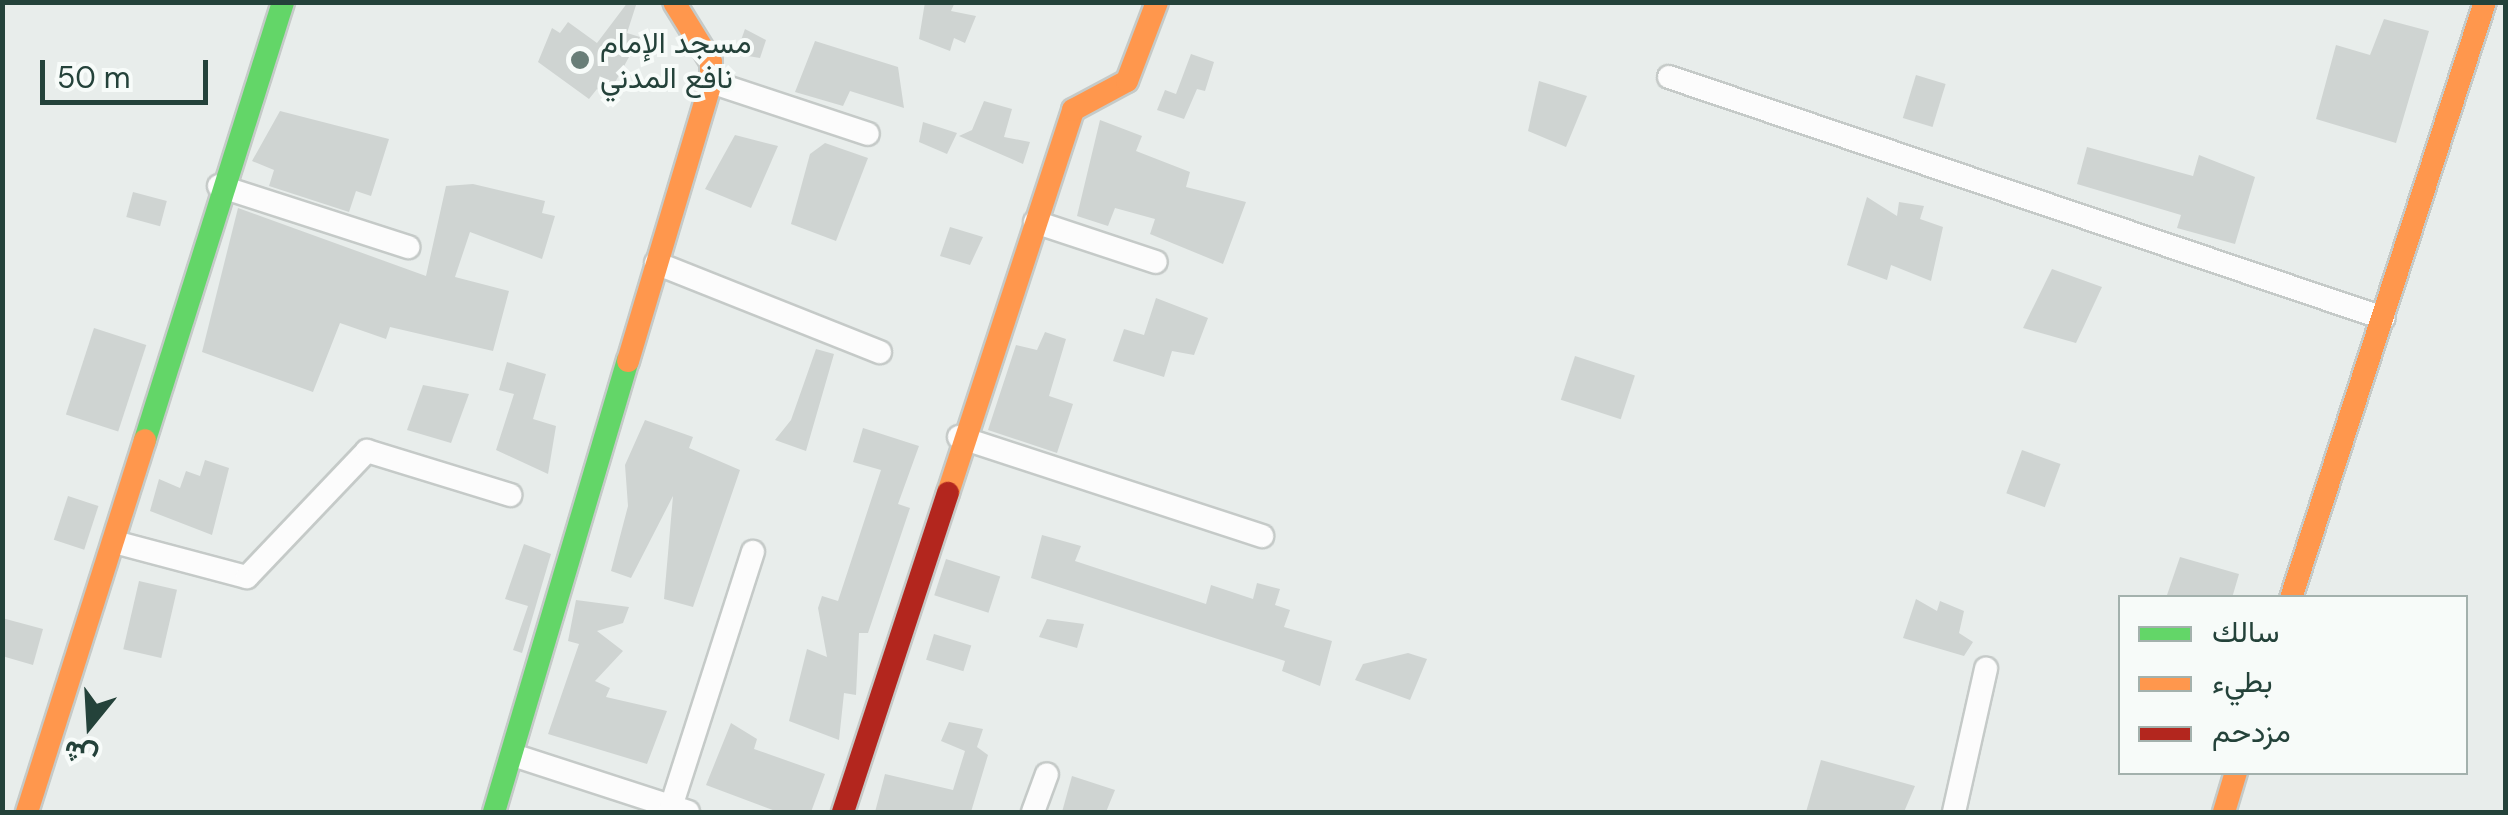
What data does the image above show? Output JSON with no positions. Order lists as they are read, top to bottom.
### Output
{
  "places": ["مسجد الإمام نافع المدني"],
  "legend": ["سالك", "بطيء", "مزدحم"],
  "scale_bar": "50 m",
  "north": "bottom"
}
